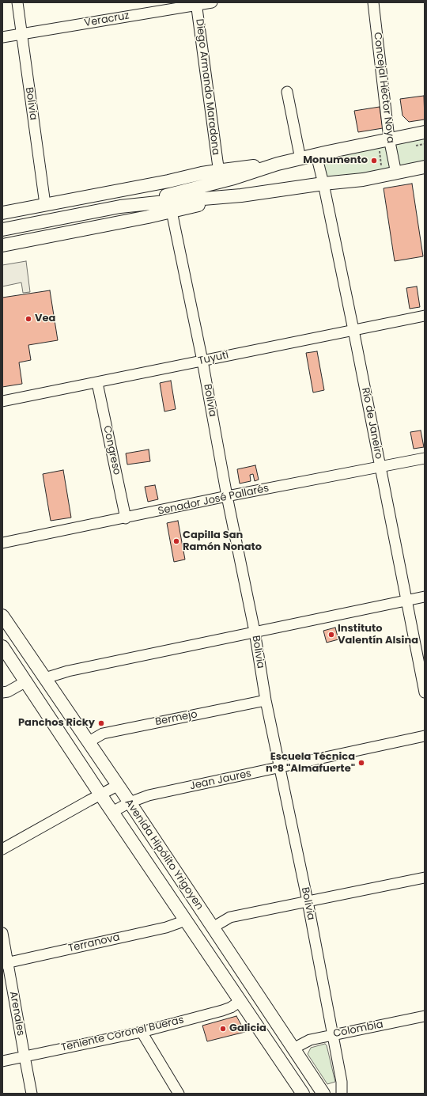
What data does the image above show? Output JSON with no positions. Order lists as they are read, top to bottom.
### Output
{
  "streets": {
    "main road": ["Avenida Hipólito Yrigoyen"],
    "street": [
      "Veracruz",
      "Diego Armando Maradona",
      "Concejal Héctor Noya",
      "Bolivia",
      "Tuyutí",
      "Río de Janeiro",
      "Congreso",
      "Senador José Pallarés",
      "Bermejo",
      "Jean Jaures",
      "Terranova",
      "Arenales",
      "Colombia",
      "Teniente Coronel Bueras"
    ]
  },
  "crossings": [
    ["Veracruz", "Diego Armando Maradona"],
    ["Veracruz", "Bolivia"],
    ["Bolivia", "Tuyutí"],
    ["Bolivia", "Senador José Pallarés"],
    ["Bolivia", "Bermejo"],
    ["Bolivia", "Jean Jaures"],
    ["Bolivia", "Colombia"],
    ["Tuyutí", "Río de Janeiro"],
    ["Tuyutí", "Congreso"],
    ["Río de Janeiro", "Senador José Pallarés"],
    ["Congreso", "Senador José Pallarés"],
    ["Bermejo", "Avenida Hipólito Yrigoyen"],
    ["Jean Jaures", "Avenida Hipólito Yrigoyen"],
    ["Avenida Hipólito Yrigoyen", "Terranova"],
    ["Avenida Hipólito Yrigoyen", "Colombia"],
    ["Avenida Hipólito Yrigoyen", "Teniente Coronel Bueras"],
    ["Terranova", "Arenales"],
    ["Arenales", "Teniente Coronel Bueras"]
  ],
  "places": [
    "Monumento",
    "Vea",
    "Capilla San Ramón Nonato",
    "Instituto Valentín Alsina",
    "Panchos Ricky",
    "Escuela Técnica n°8 \"Almafuerte\"",
    "Galicia"
  ]
}
